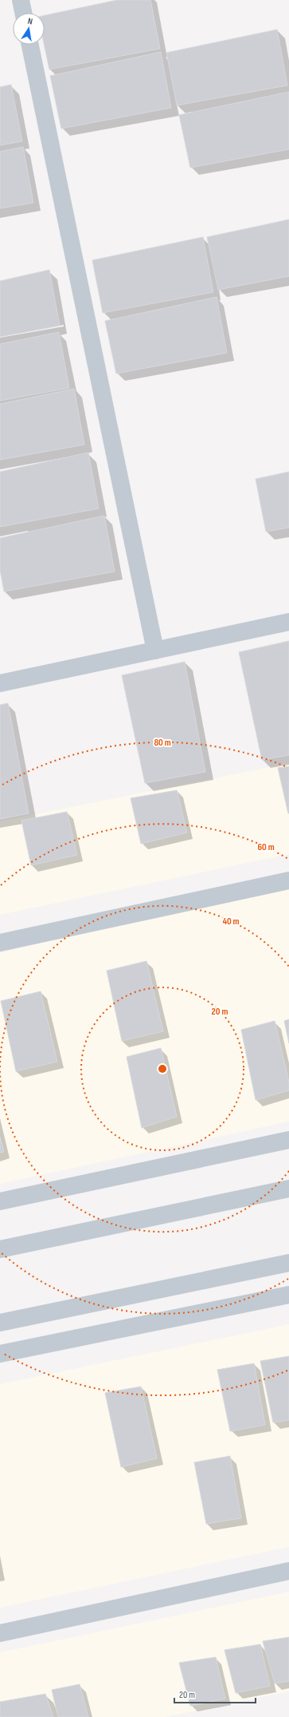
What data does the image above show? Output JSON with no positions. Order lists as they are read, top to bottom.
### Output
{
  "scale_bar": "20 m",
  "north": "top",
  "rings": [
    "80 m",
    "60 m",
    "40 m",
    "20 m"
  ]
}
